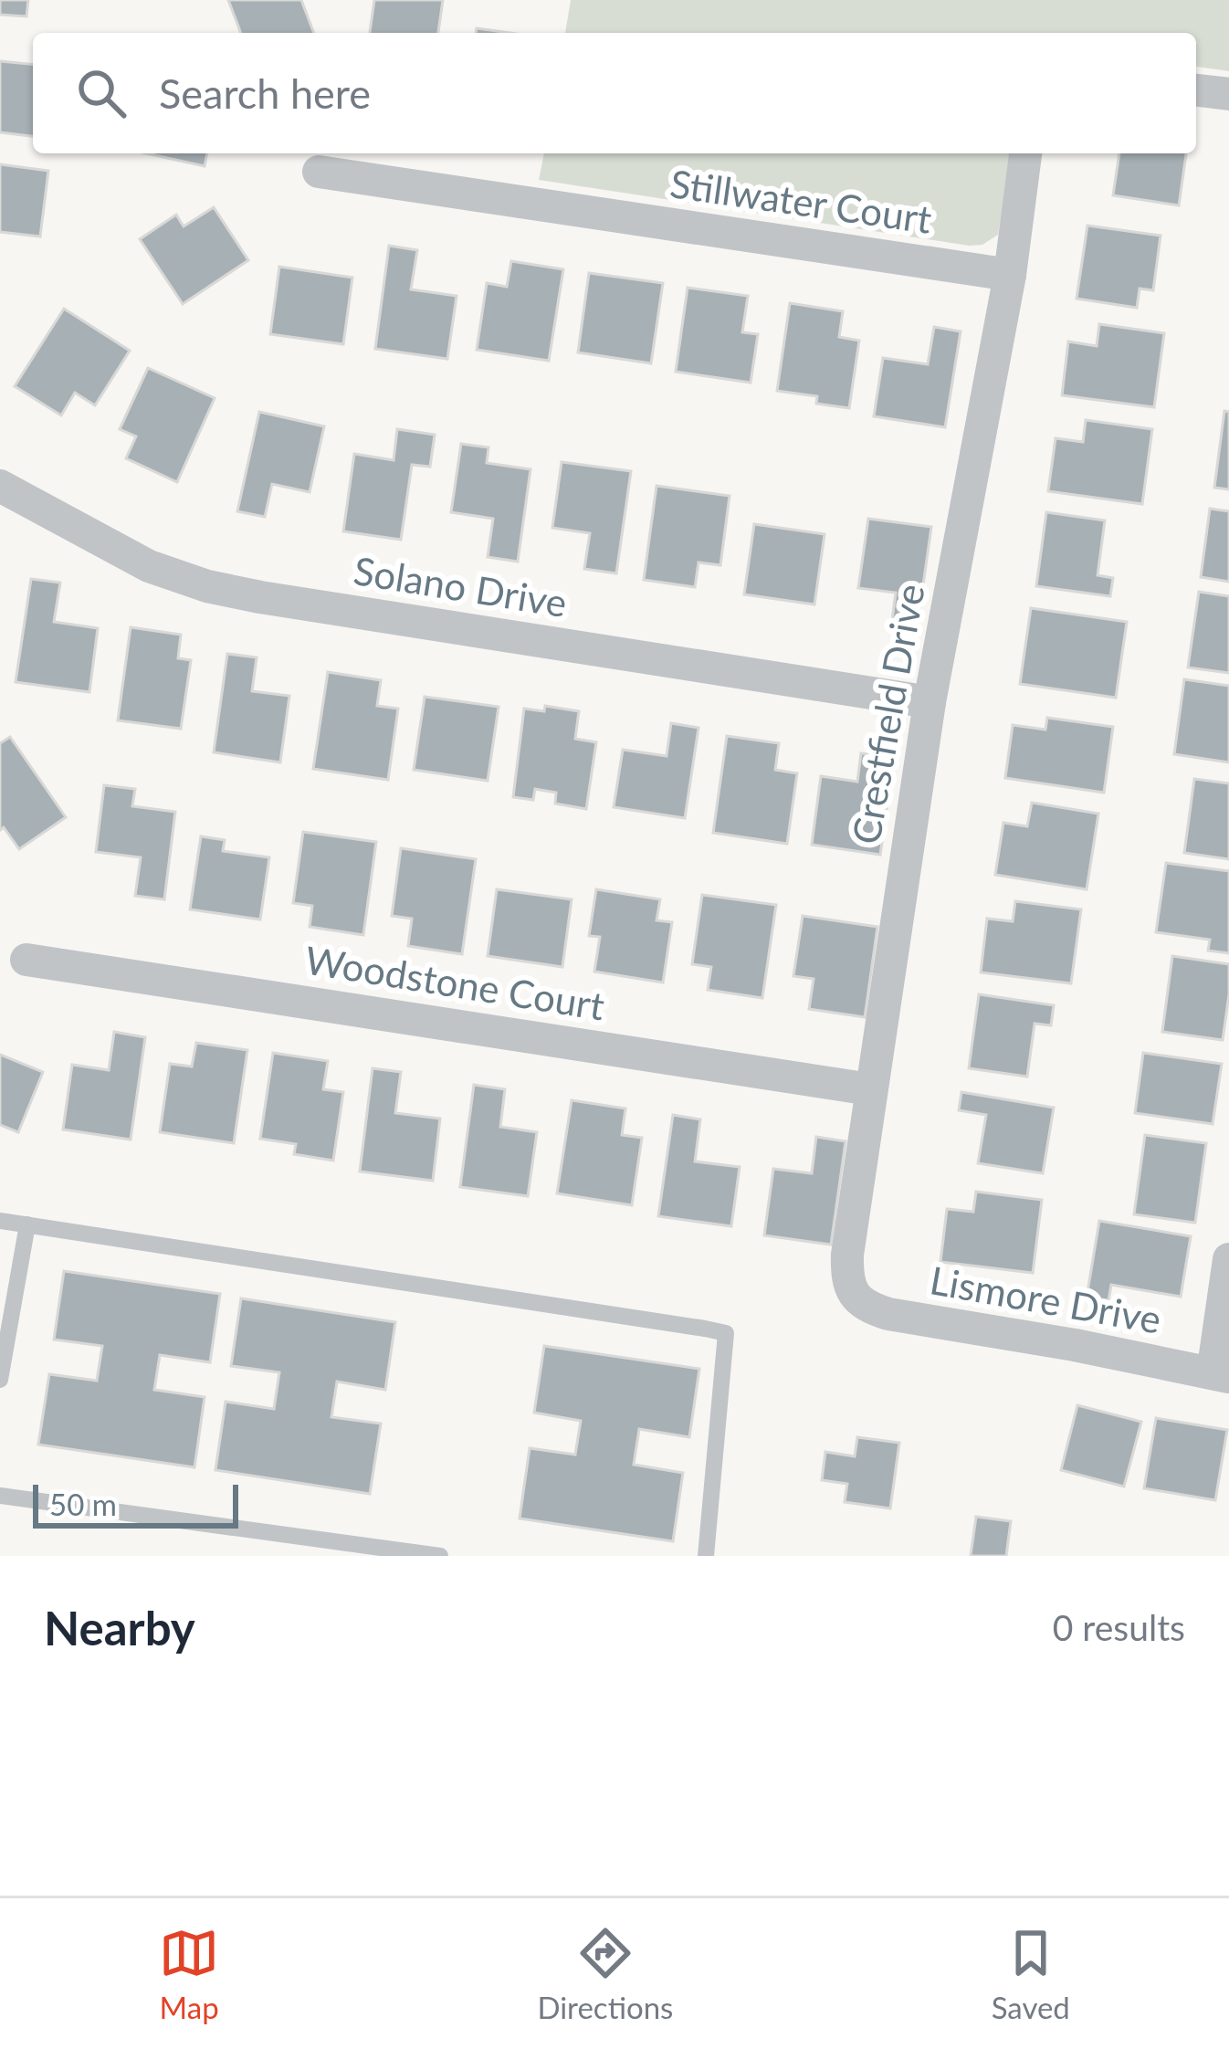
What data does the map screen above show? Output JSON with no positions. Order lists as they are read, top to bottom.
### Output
{
  "streets": {
    "street": [
      "Stillwater Court",
      "Solano Drive",
      "Crestfield Drive",
      "Woodstone Court",
      "Lismore Drive"
    ]
  },
  "crossings": [
    ["Stillwater Court", "Crestfield Drive"],
    ["Solano Drive", "Crestfield Drive"],
    ["Crestfield Drive", "Woodstone Court"],
    ["Crestfield Drive", "Lismore Drive"]
  ],
  "scale_bar": "50 m",
  "page": {
    "search": "Search here",
    "scale": "50 m",
    "heading": ["Nearby", "0 results"],
    "nav": ["Map", "Directions", "Saved"]
  }
}
